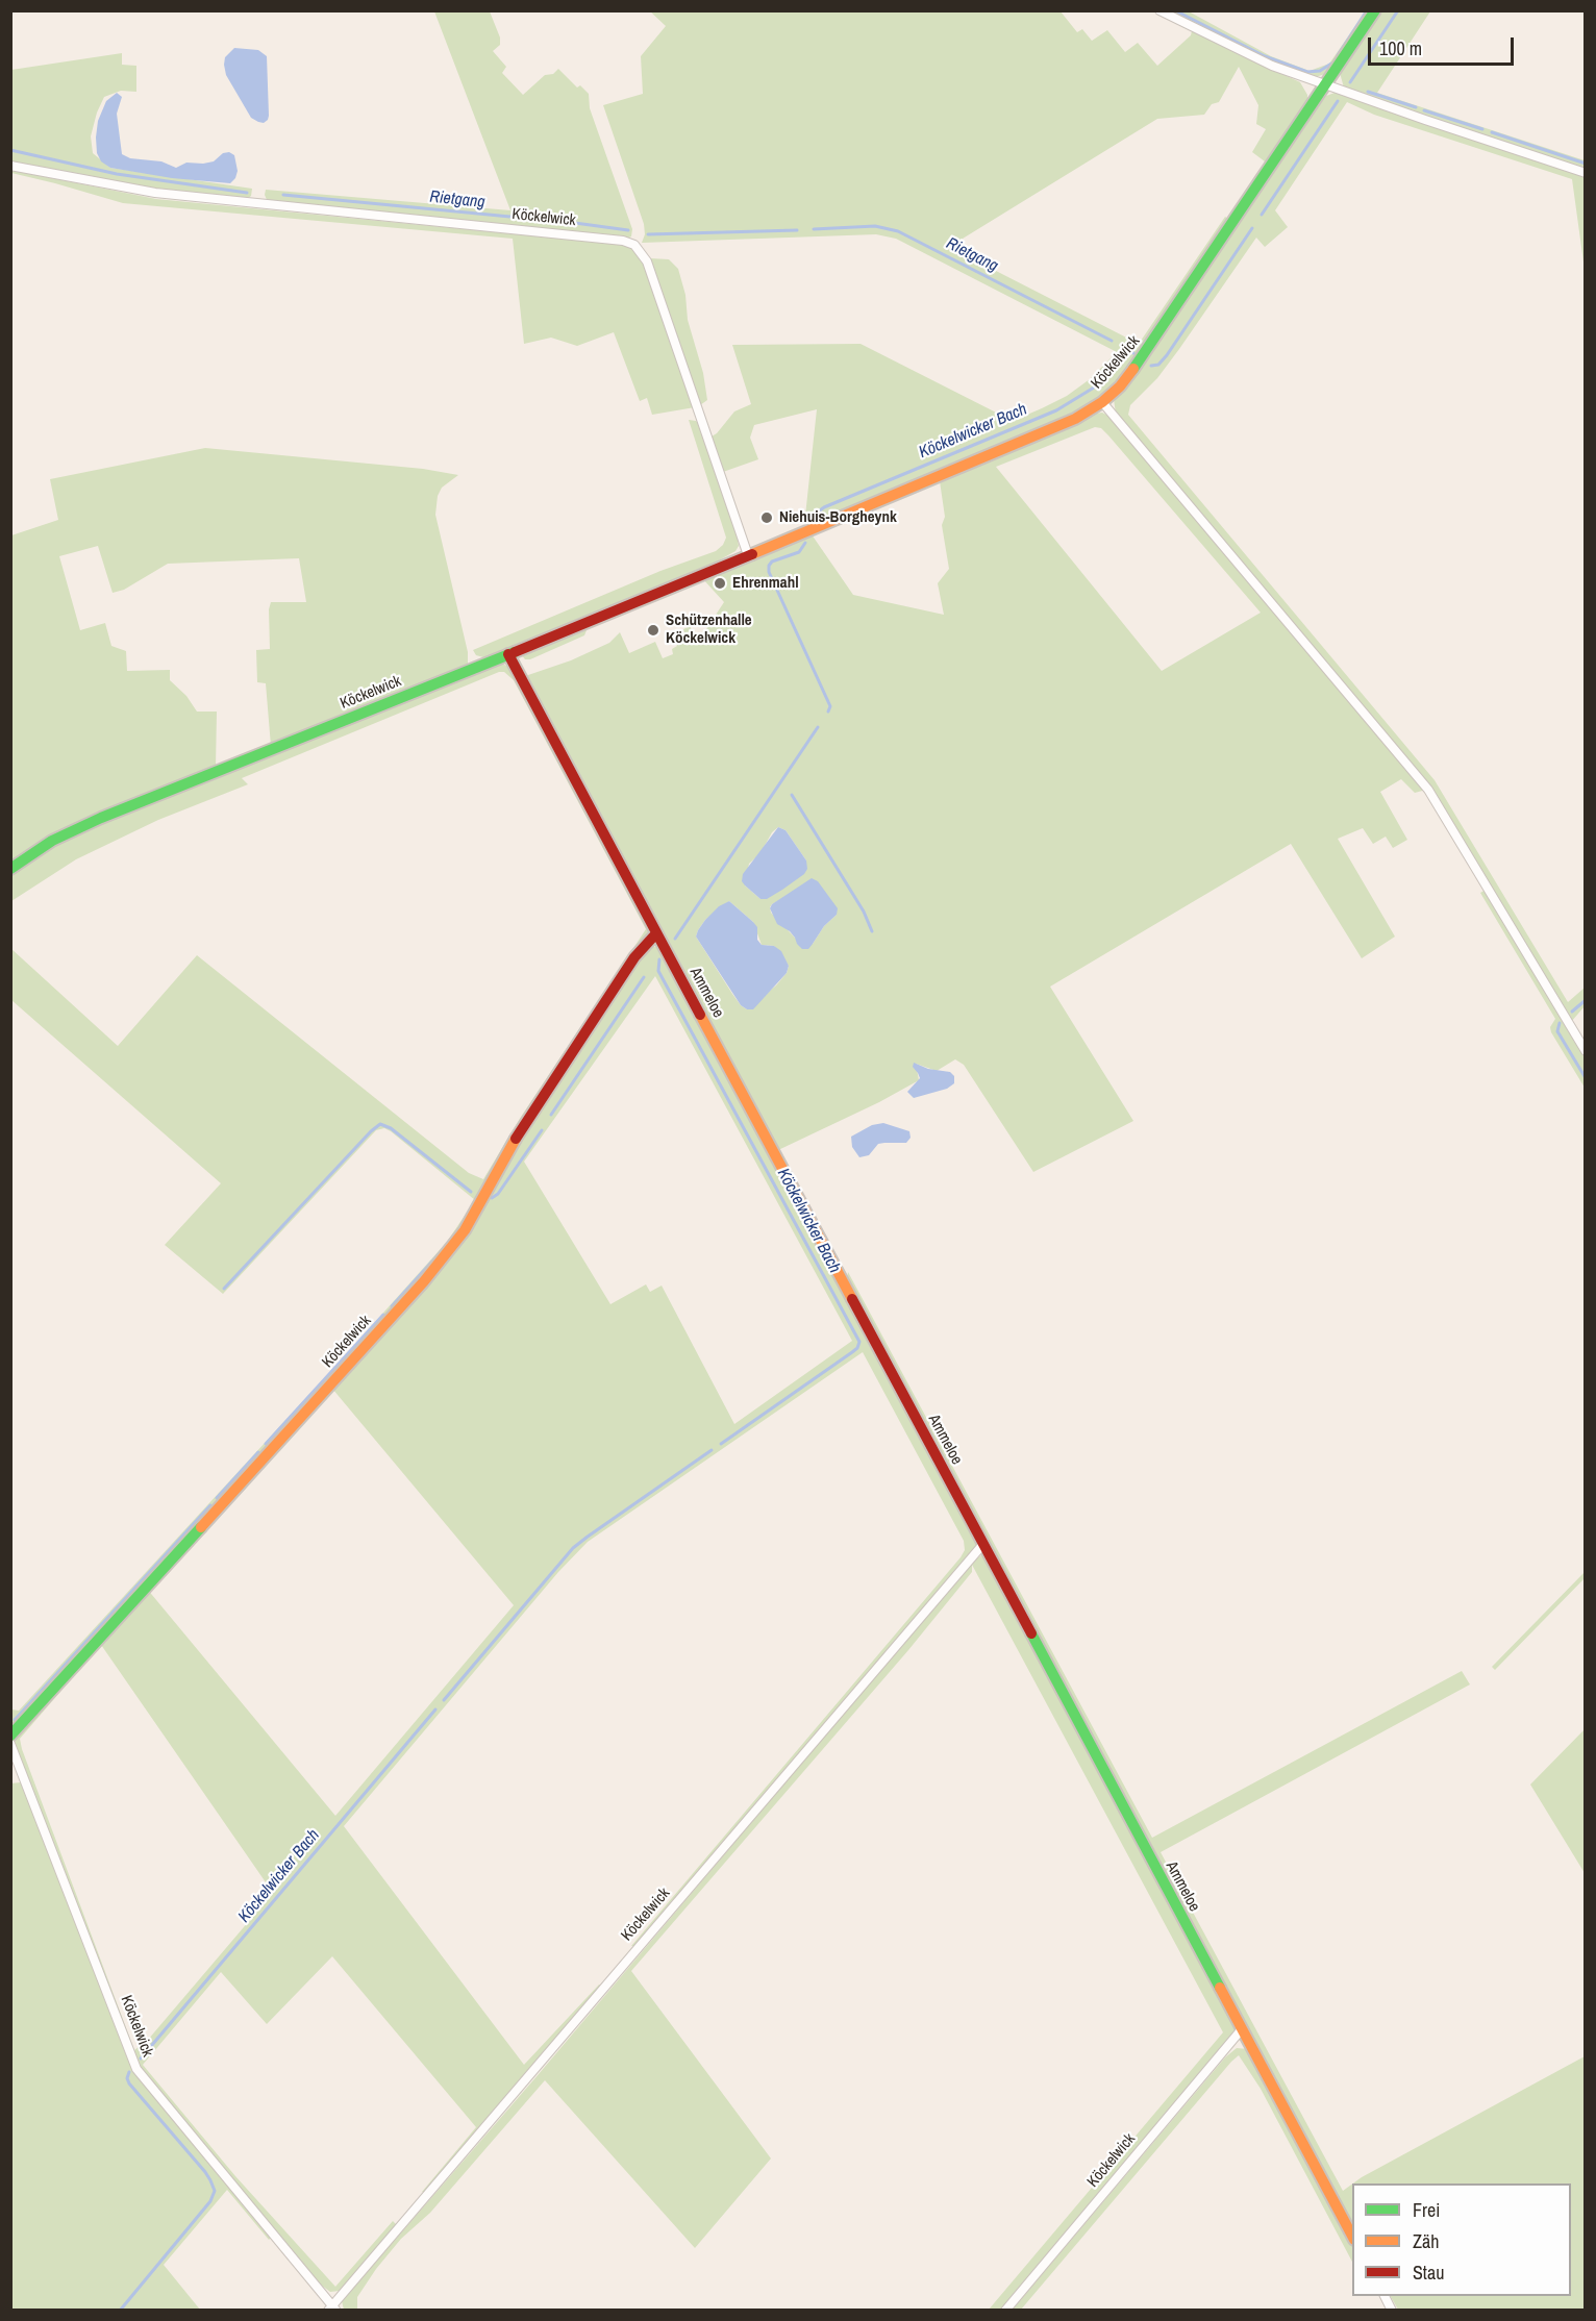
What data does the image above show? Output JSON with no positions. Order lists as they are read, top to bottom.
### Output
{
  "streets": {
    "street": ["Köckelwick", "Ammeloe"]
  },
  "crossings": [
    ["Köckelwick", "Ammeloe"]
  ],
  "water": ["Rietgang", "Köckelwicker Bach"],
  "places": ["Niehuis-Borgheynk", "Ehrenmahl", "Schützenhalle Köckelwick"],
  "legend": ["Frei", "Zäh", "Stau"],
  "scale_bar": "100 m"
}
